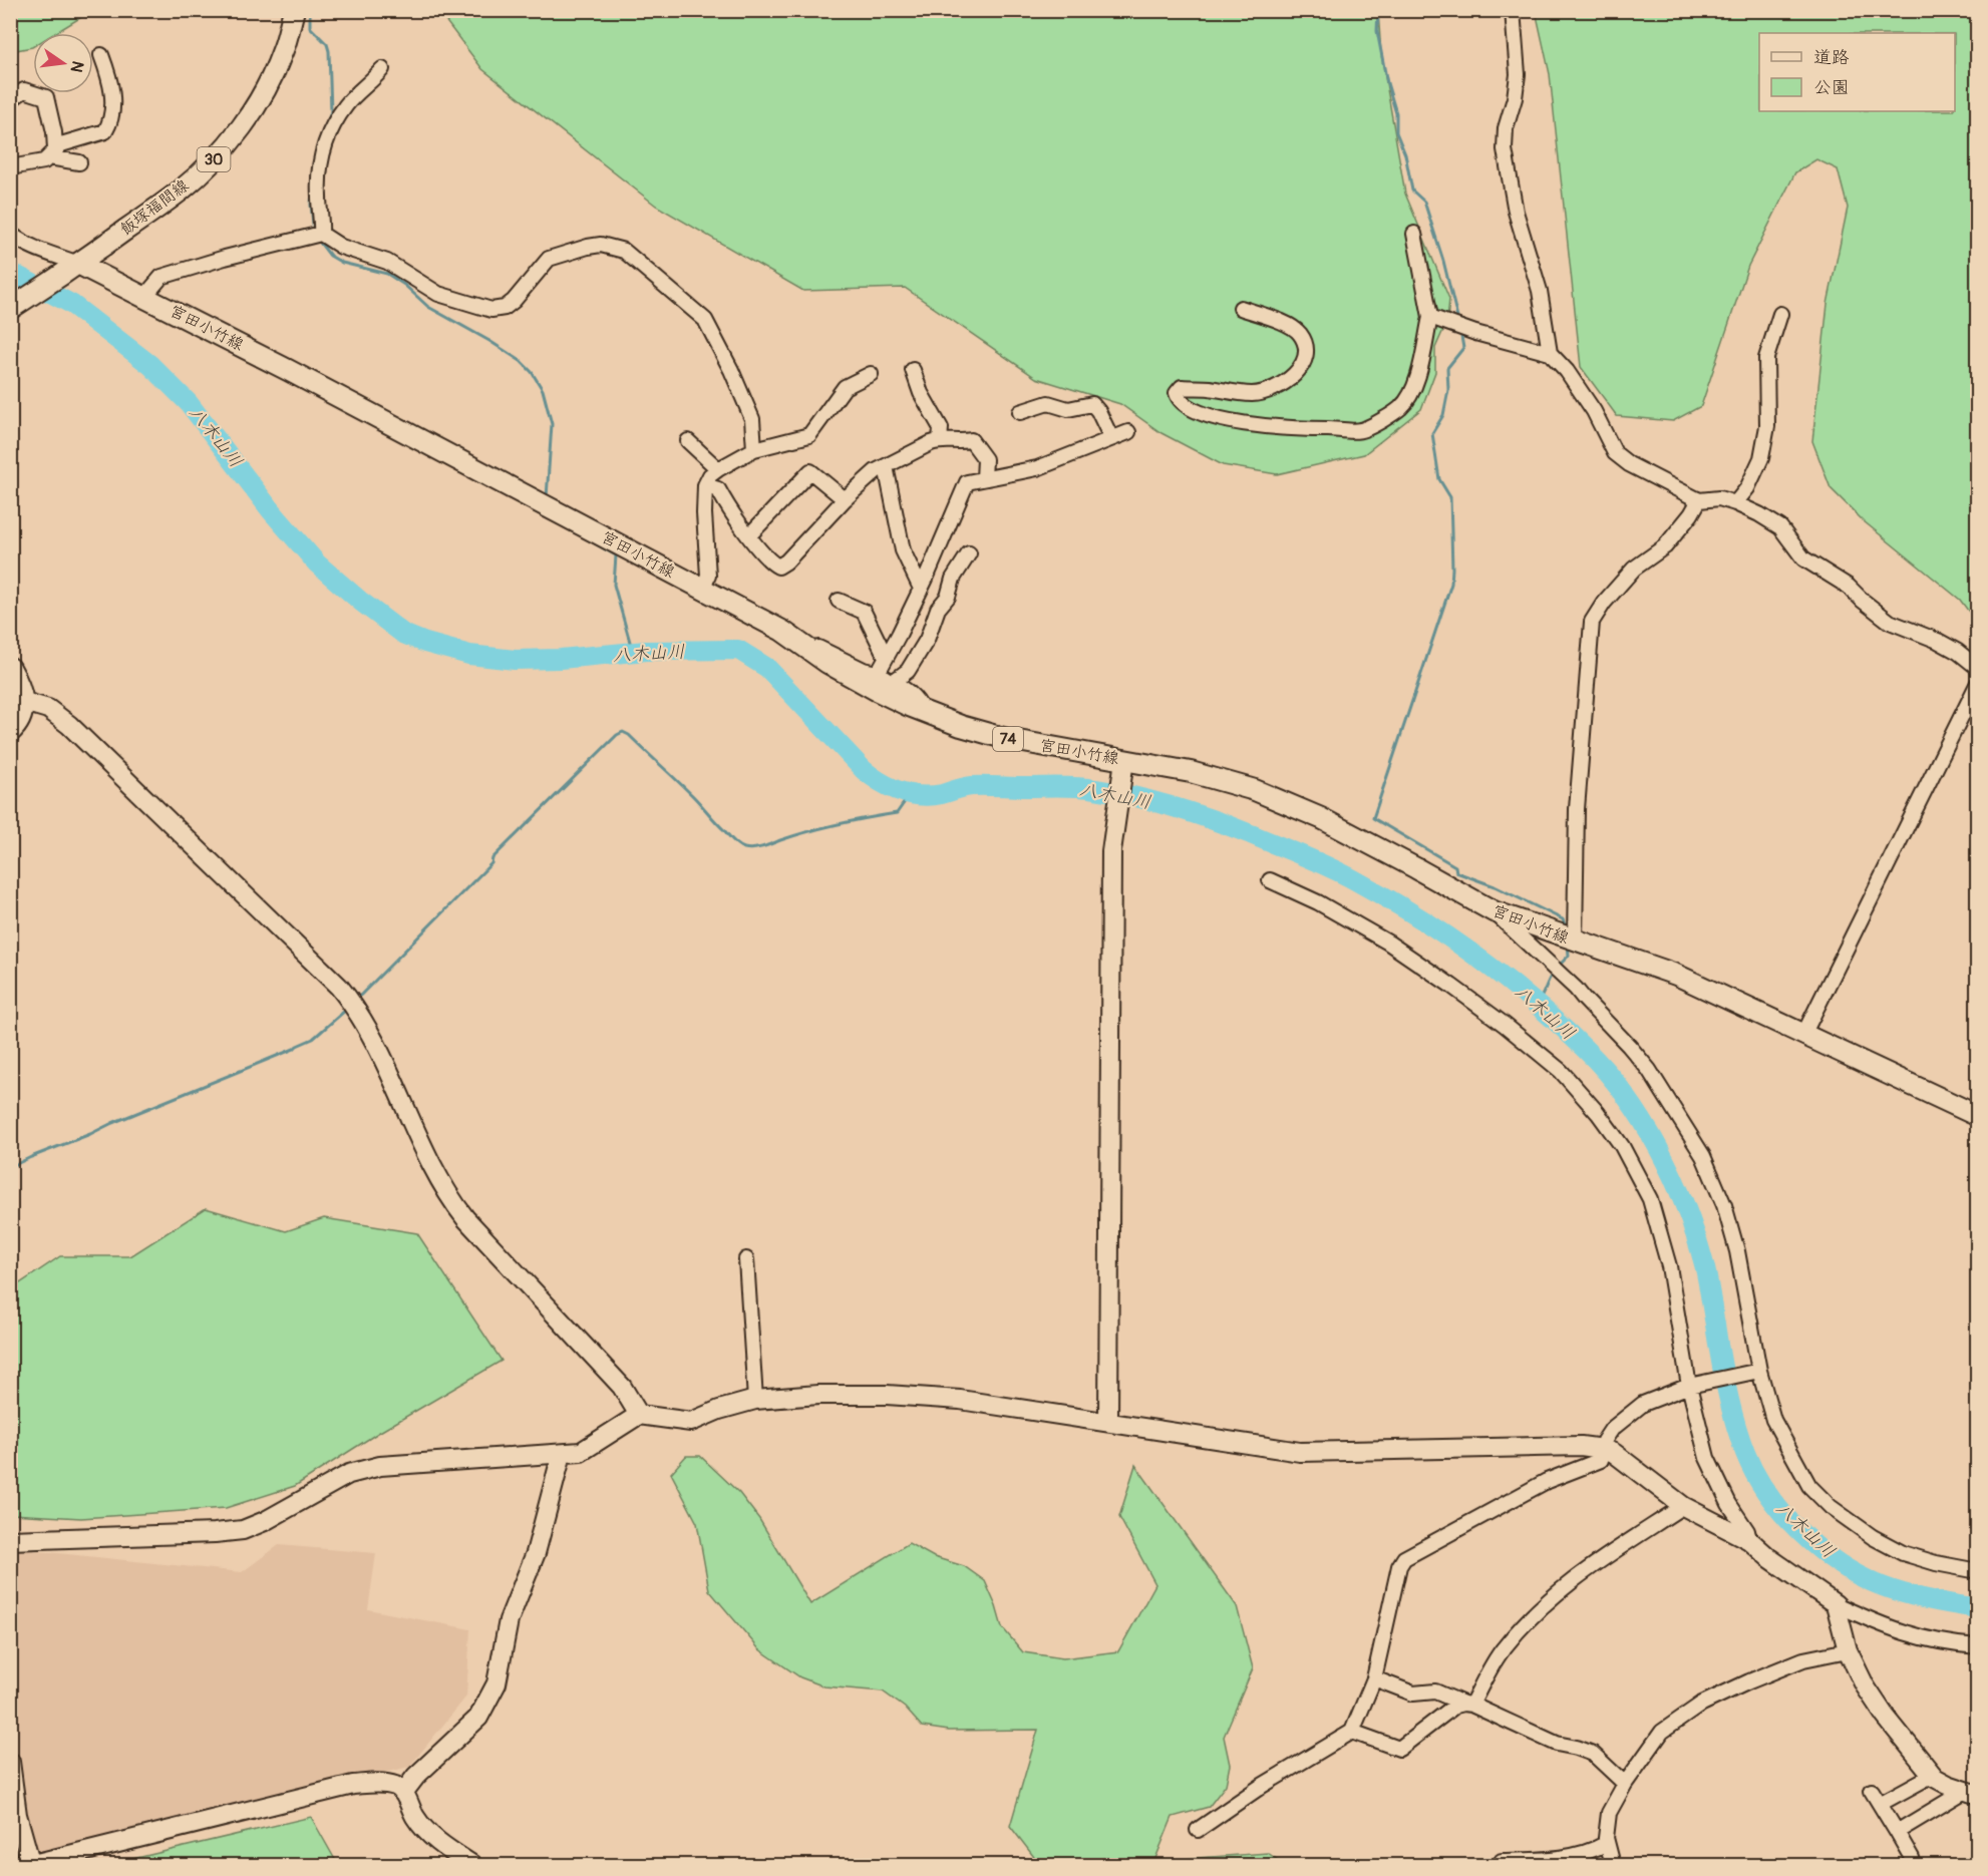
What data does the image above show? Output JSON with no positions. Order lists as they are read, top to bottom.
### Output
{
  "streets": {
    "main road": [
      "30",
      "飯塚福間線",
      "宮田小竹線",
      "74"
    ]
  },
  "crossings": [
    ["飯塚福間線", "宮田小竹線"]
  ],
  "water": ["八木山川"],
  "legend": ["道路", "公園"],
  "north": "right"
}
